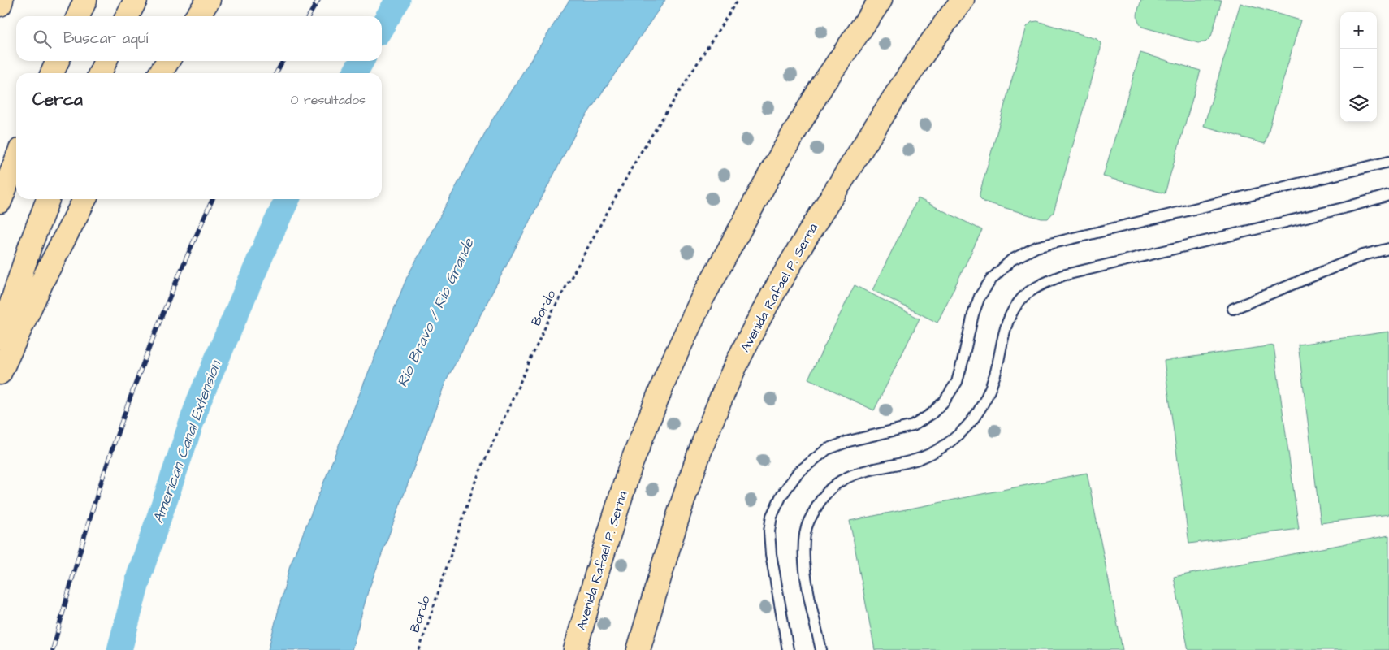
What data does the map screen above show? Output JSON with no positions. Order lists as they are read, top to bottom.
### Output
{
  "streets": {
    "highway": ["Avenida Rafael P. Serna"],
    "path": ["Bordo"]
  },
  "water": ["Río Bravo / Rio Grande", "American Canal Extension"],
  "page": {
    "map_buttons": ["+", "−"],
    "search": "Buscar aquí",
    "heading": ["Cerca", "0 resultados"]
  }
}
